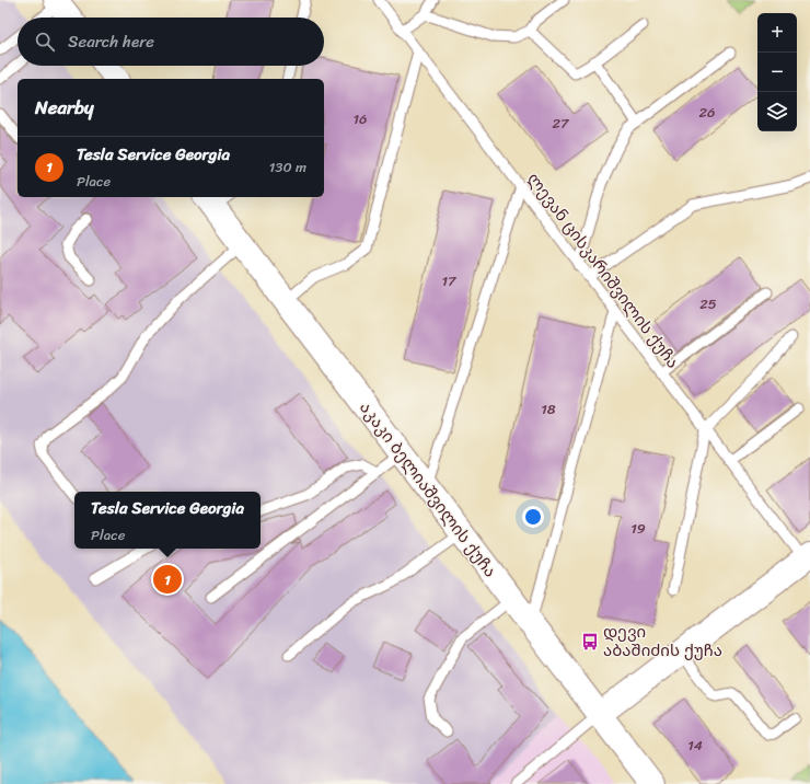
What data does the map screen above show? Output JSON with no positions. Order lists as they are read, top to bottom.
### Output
{
  "streets": {
    "main road": ["აკაკი ბელიაშვილის ქუჩა"],
    "lane": ["ლევან ცისკარიშვილის ქუჩა"]
  },
  "places": {
    "bus stop": ["დევი აბაშიძის ქუჩა"]
  },
  "house_numbers": [
    "26",
    "16",
    "27",
    "17",
    "25",
    "18",
    "19",
    "14"
  ],
  "page": {
    "map_buttons": ["+", "−"],
    "search": "Search here",
    "heading": "Nearby",
    "list": [
      {
        "mark": "1",
        "name": "Tesla Service Georgia",
        "note": "Place",
        "value": "130 m"
      }
    ],
    "popup": ["Tesla Service Georgia", "Place"],
    "pins": "1"
  }
}
